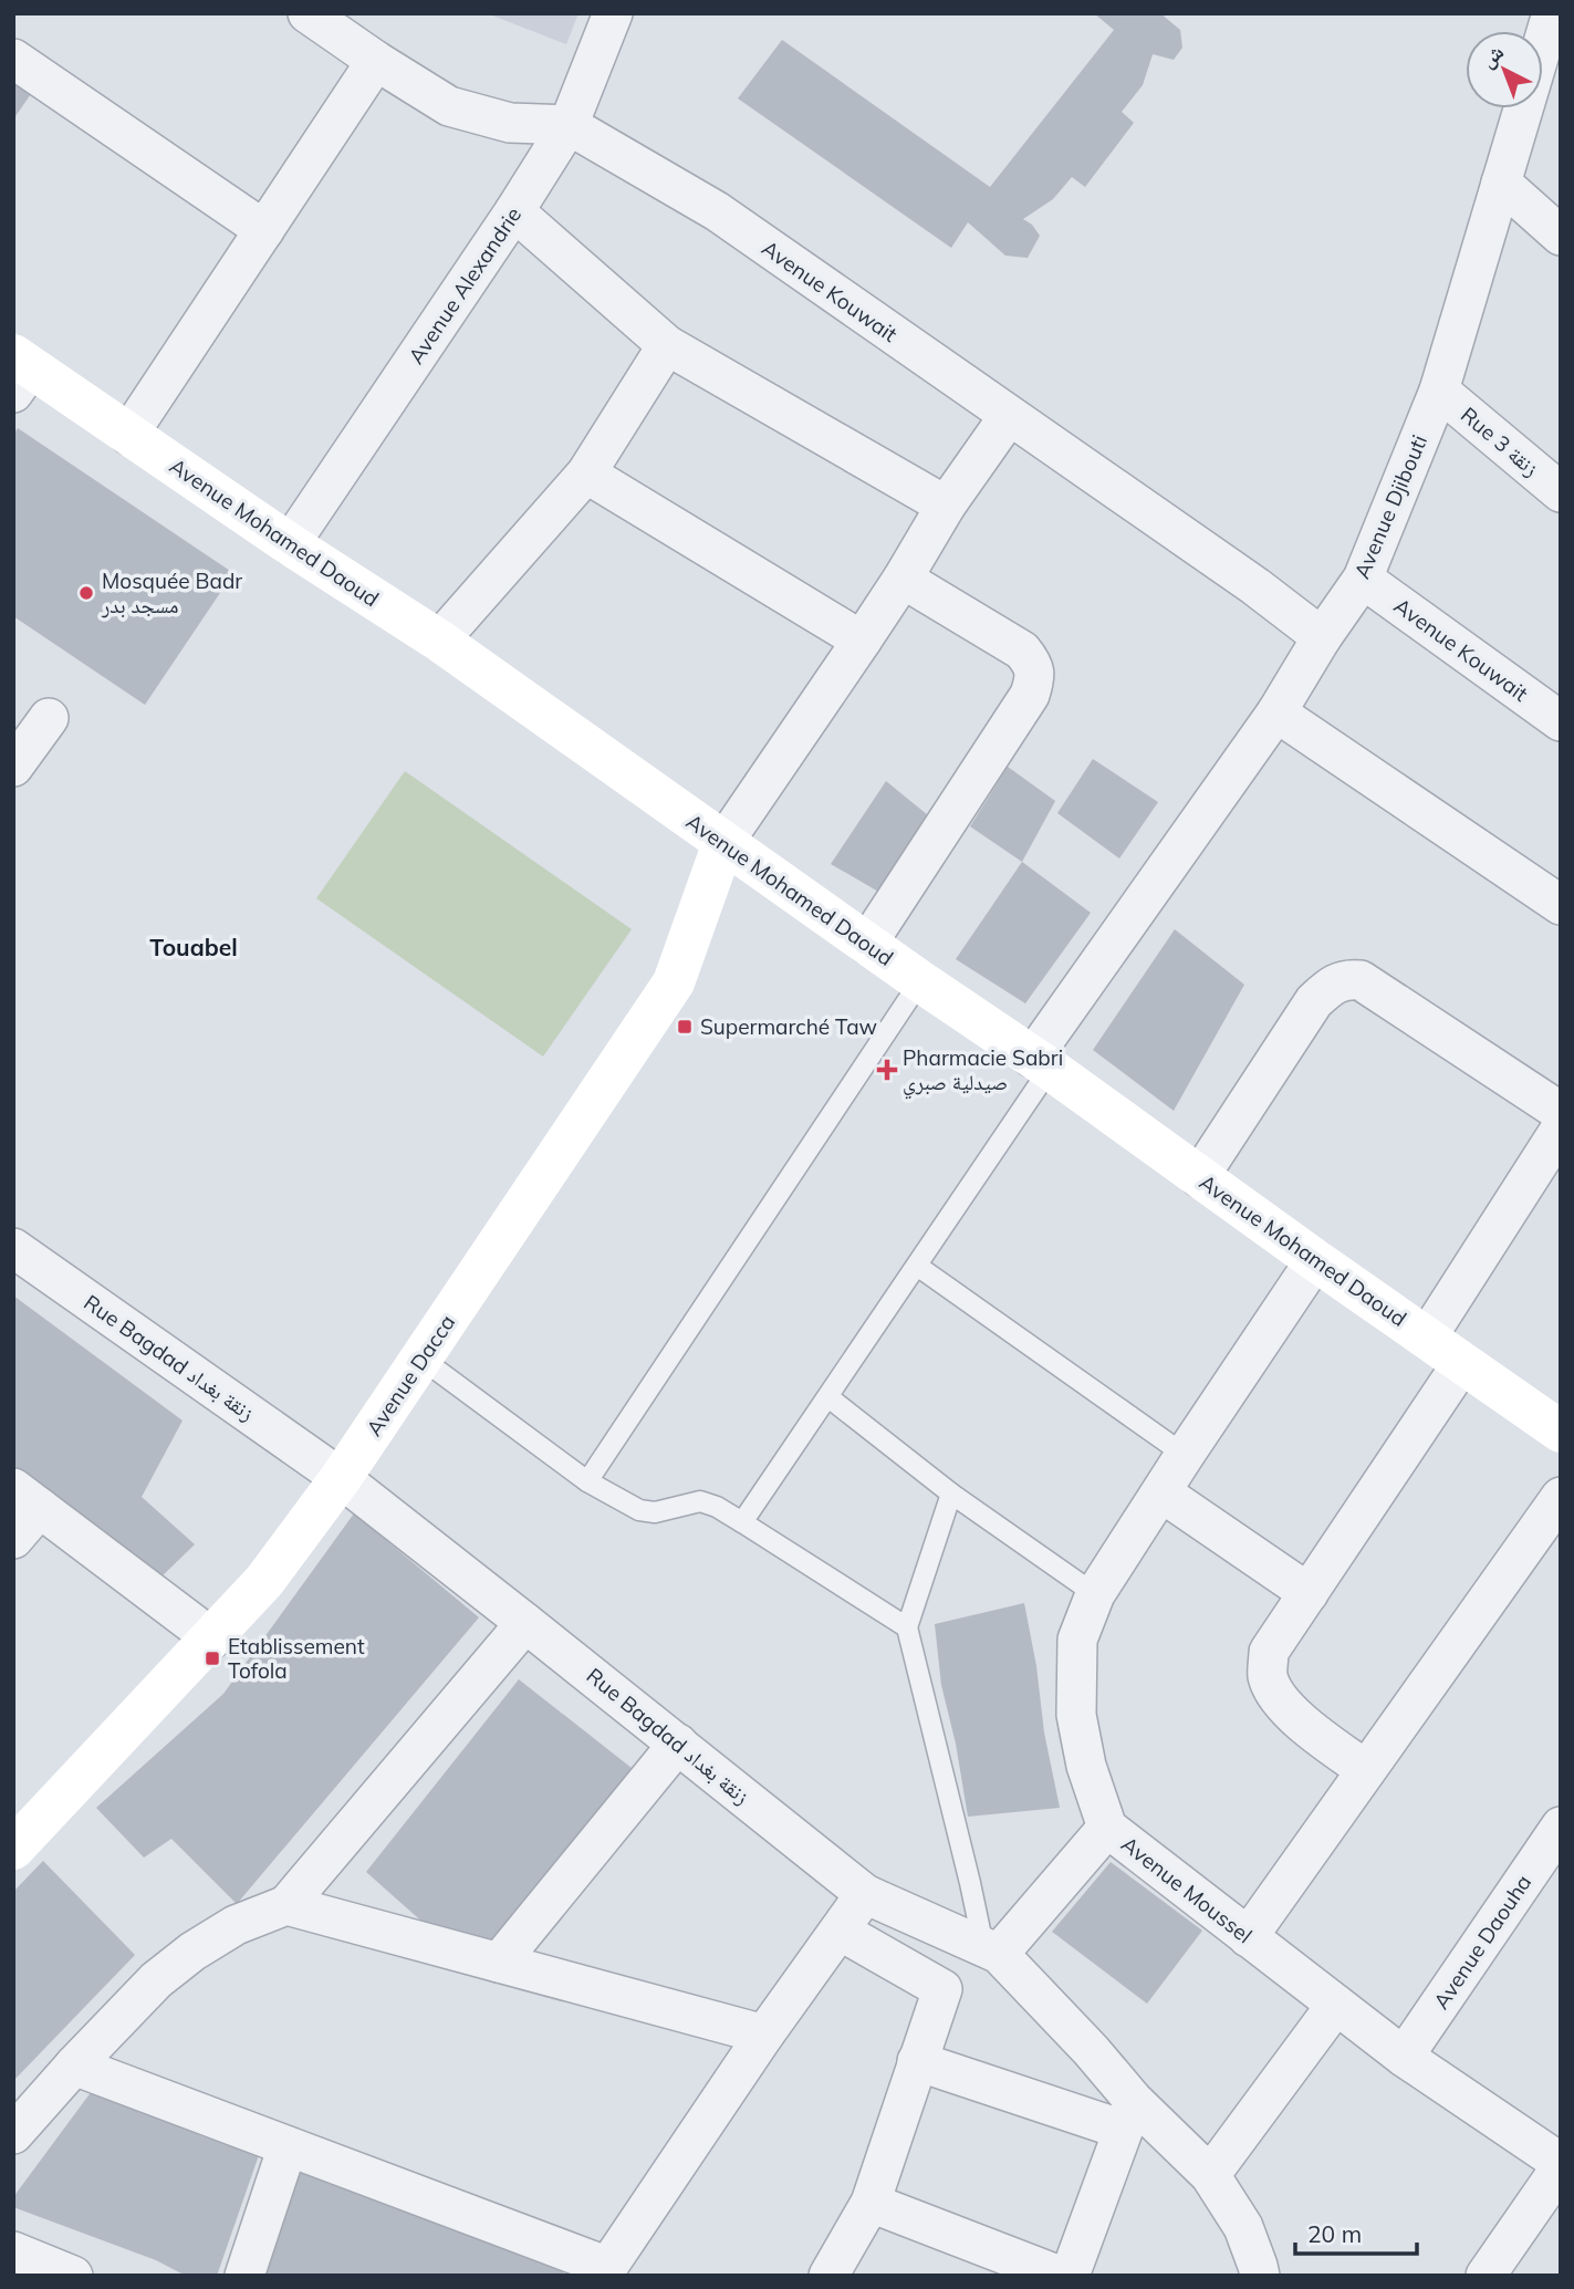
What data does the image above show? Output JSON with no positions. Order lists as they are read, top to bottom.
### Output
{
  "streets": {
    "street": [
      "Avenue Alexandrie",
      "Avenue Kouwait",
      "Rue 3 زنقة",
      "Avenue Djibouti",
      "Avenue Mohamed Daoud",
      "Rue Bagdad زنقة بغداد",
      "Avenue Dacca",
      "Avenue Moussel",
      "Avenue Daouha"
    ]
  },
  "crossings": [
    ["Avenue Alexandrie", "Avenue Kouwait"],
    ["Avenue Alexandrie", "Avenue Mohamed Daoud"],
    ["Avenue Kouwait", "Avenue Djibouti"],
    ["Rue 3 زنقة", "Avenue Djibouti"],
    ["Avenue Djibouti", "Avenue Mohamed Daoud"],
    ["Avenue Mohamed Daoud", "Avenue Dacca"],
    ["Avenue Mohamed Daoud", "Avenue Moussel"],
    ["Rue Bagdad زنقة بغداد", "Avenue Dacca"],
    ["Avenue Moussel", "Avenue Daouha"]
  ],
  "districts": ["Touabel"],
  "places": {
    "other": ["Mosquée Badr مسجد بدر"],
    "transit": ["Supermarché Taw", "Etablissement Tofola"],
    "health": ["Pharmacie Sabri صيدلية صبري"]
  },
  "scale_bar": "20 m",
  "north": "top left"
}
